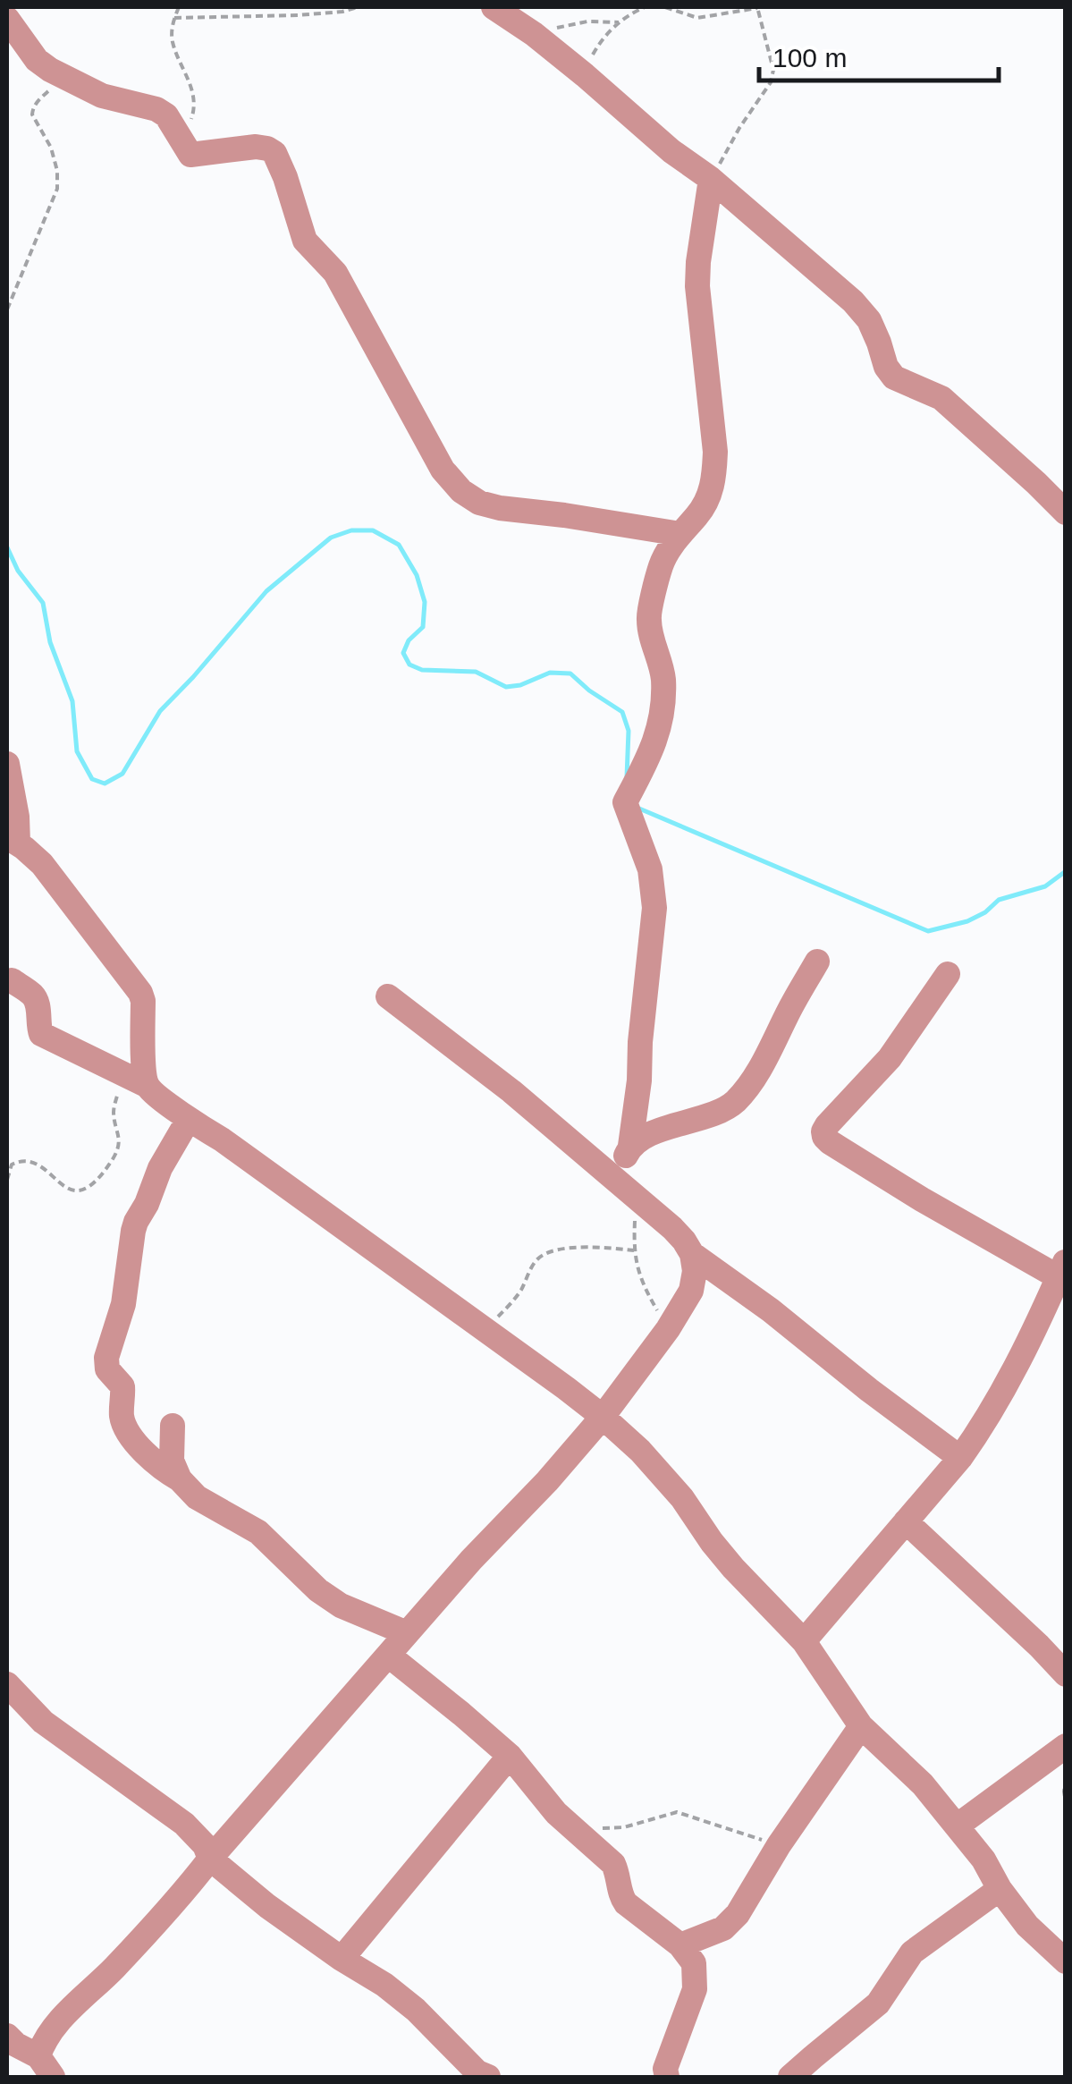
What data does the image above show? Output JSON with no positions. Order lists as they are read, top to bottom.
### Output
{
  "scale_bar": "100 m"
}
